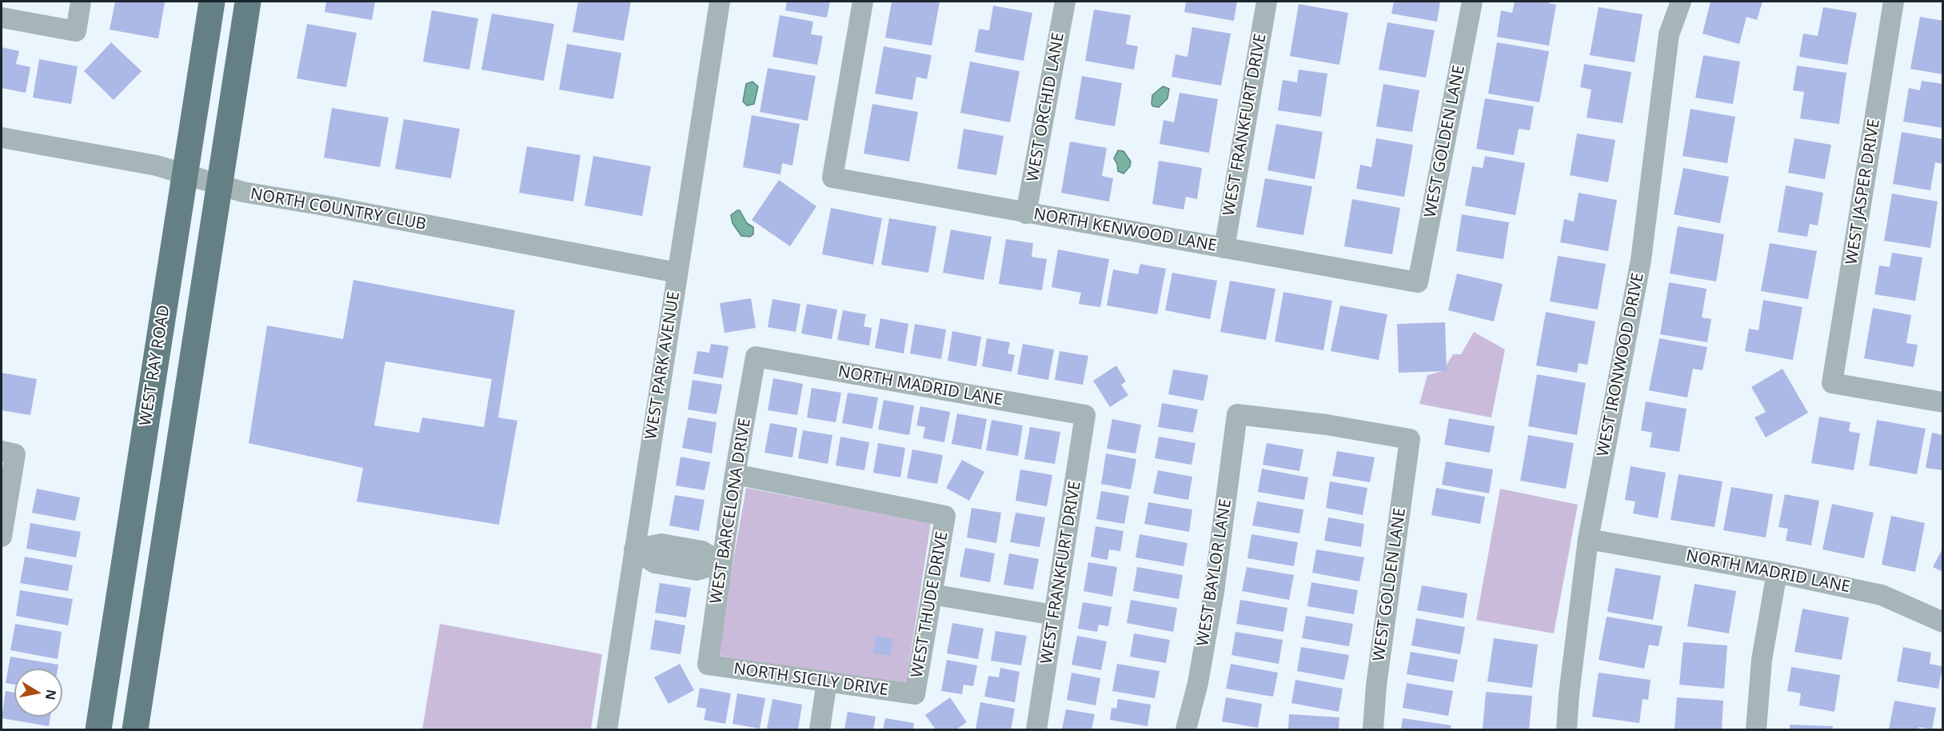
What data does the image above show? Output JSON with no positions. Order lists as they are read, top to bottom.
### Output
{
  "streets": {
    "main road": ["WEST RAY ROAD"],
    "street": [
      "WEST ORCHID LANE",
      "WEST FRANKFURT DRIVE",
      "WEST GOLDEN LANE",
      "WEST JASPER DRIVE",
      "NORTH COUNTRY CLUB",
      "NORTH KENWOOD LANE",
      "WEST IRONWOOD DRIVE",
      "WEST PARK AVENUE",
      "NORTH MADRID LANE",
      "WEST BARCELONA DRIVE",
      "WEST BAYLOR LANE",
      "WEST THUDE DRIVE",
      "NORTH SICILY DRIVE"
    ]
  },
  "crossings": [
    ["WEST ORCHID LANE", "NORTH KENWOOD LANE"],
    ["WEST FRANKFURT DRIVE", "NORTH KENWOOD LANE"],
    ["WEST FRANKFURT DRIVE", "NORTH MADRID LANE"],
    ["WEST GOLDEN LANE", "NORTH KENWOOD LANE"],
    ["WEST GOLDEN LANE", "WEST BAYLOR LANE"],
    ["NORTH COUNTRY CLUB", "WEST RAY ROAD"],
    ["NORTH COUNTRY CLUB", "WEST PARK AVENUE"],
    ["WEST IRONWOOD DRIVE", "NORTH MADRID LANE"],
    ["NORTH MADRID LANE", "WEST BARCELONA DRIVE"],
    ["WEST BARCELONA DRIVE", "WEST THUDE DRIVE"],
    ["WEST BARCELONA DRIVE", "NORTH SICILY DRIVE"],
    ["WEST THUDE DRIVE", "NORTH SICILY DRIVE"]
  ],
  "north": "right"
}
